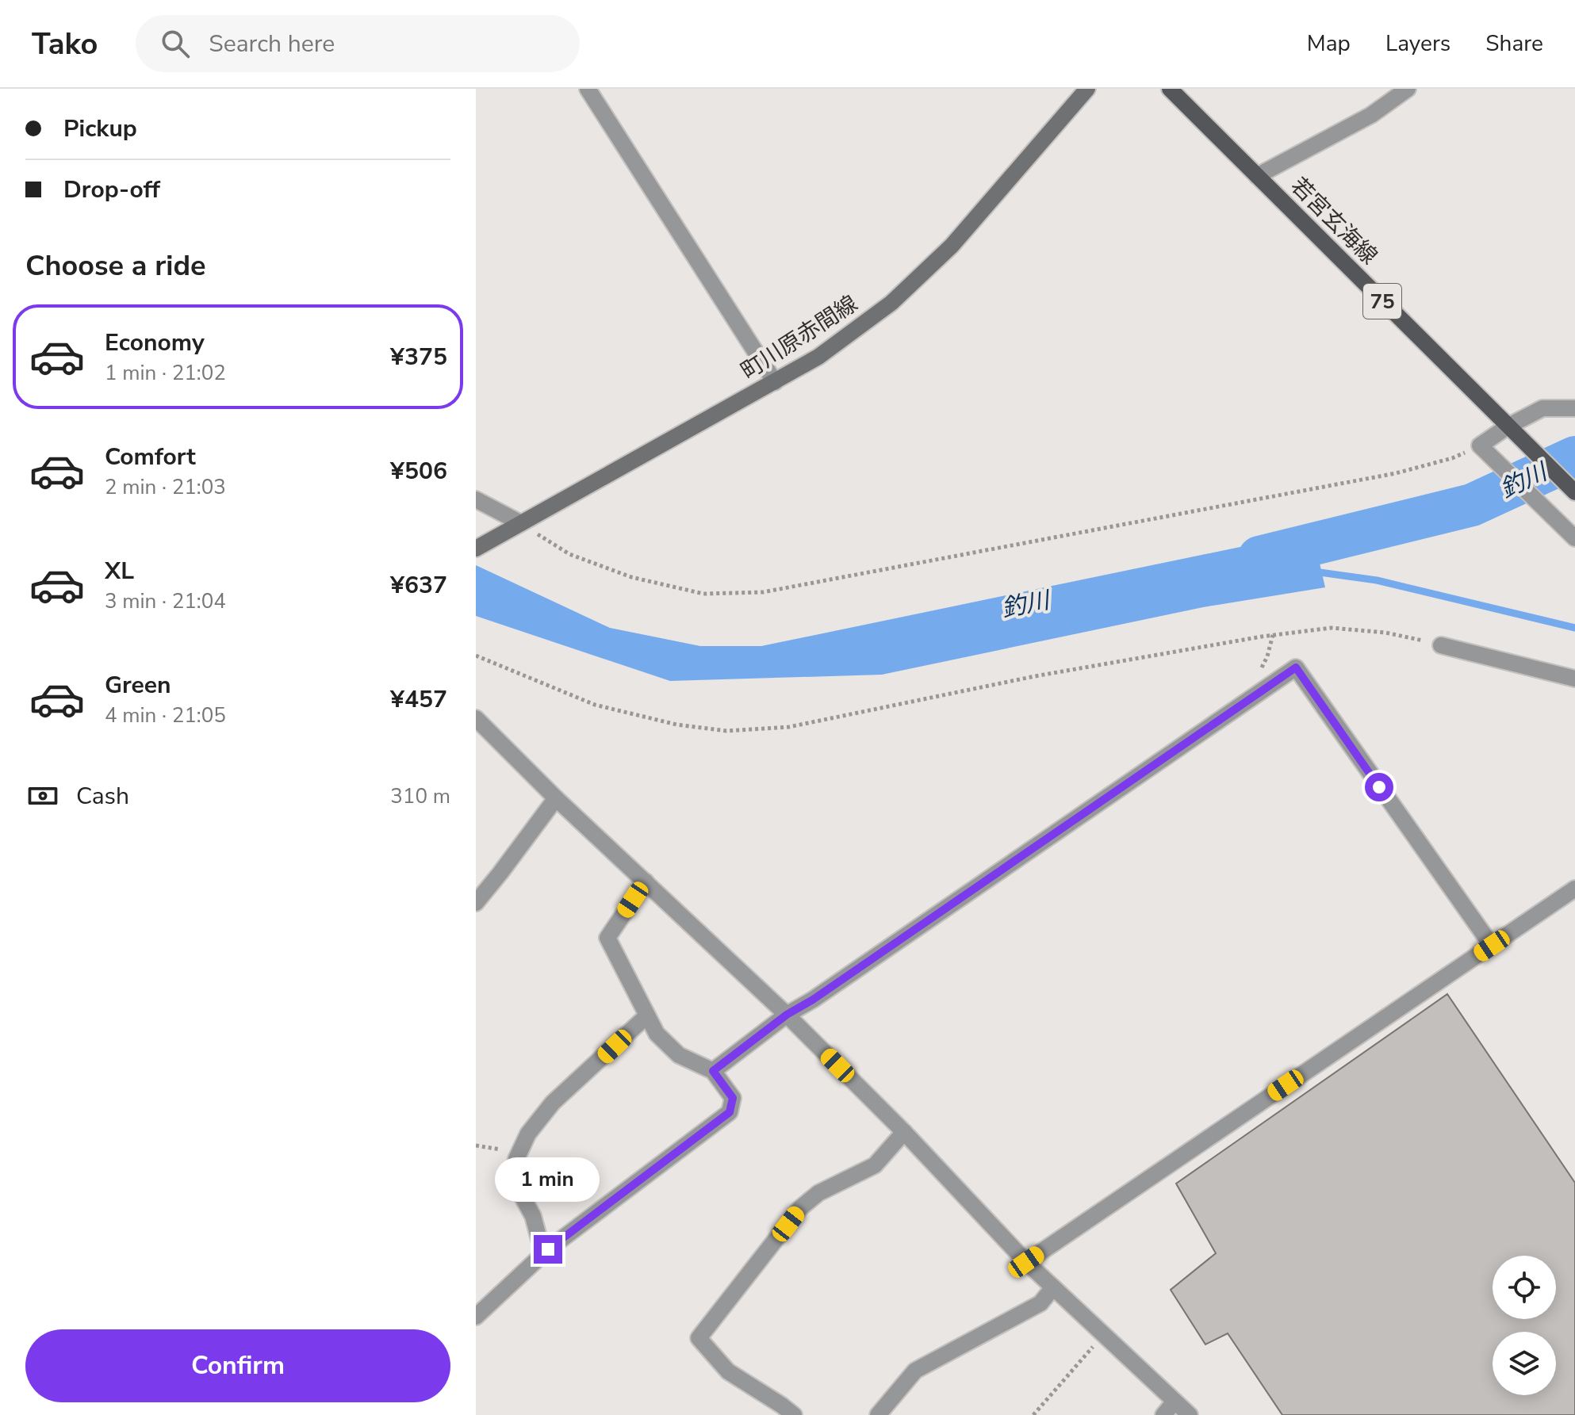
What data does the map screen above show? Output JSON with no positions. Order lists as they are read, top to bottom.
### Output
{
  "streets": {
    "main road": ["若宮玄海線", "75", "町川原赤間線"]
  },
  "water": ["釣川"],
  "page": {
    "header": "Tako",
    "search": "Search here",
    "nav": ["Map", "Layers", "Share"],
    "banner": ["Pickup", "Drop-off"],
    "heading": "Choose a ride",
    "list": [
      {
        "name": "Economy",
        "note": "1 min · 21:02",
        "value": "¥375"
      },
      {
        "name": "Comfort",
        "note": "2 min · 21:03",
        "value": "¥506"
      },
      {
        "name": "XL",
        "note": "3 min · 21:04",
        "value": "¥637"
      },
      {
        "name": "Green",
        "note": "4 min · 21:05",
        "value": "¥457"
      }
    ],
    "pay": ["Cash", "310 m"],
    "bubble": "1 min",
    "buttons": "Confirm"
  }
}
